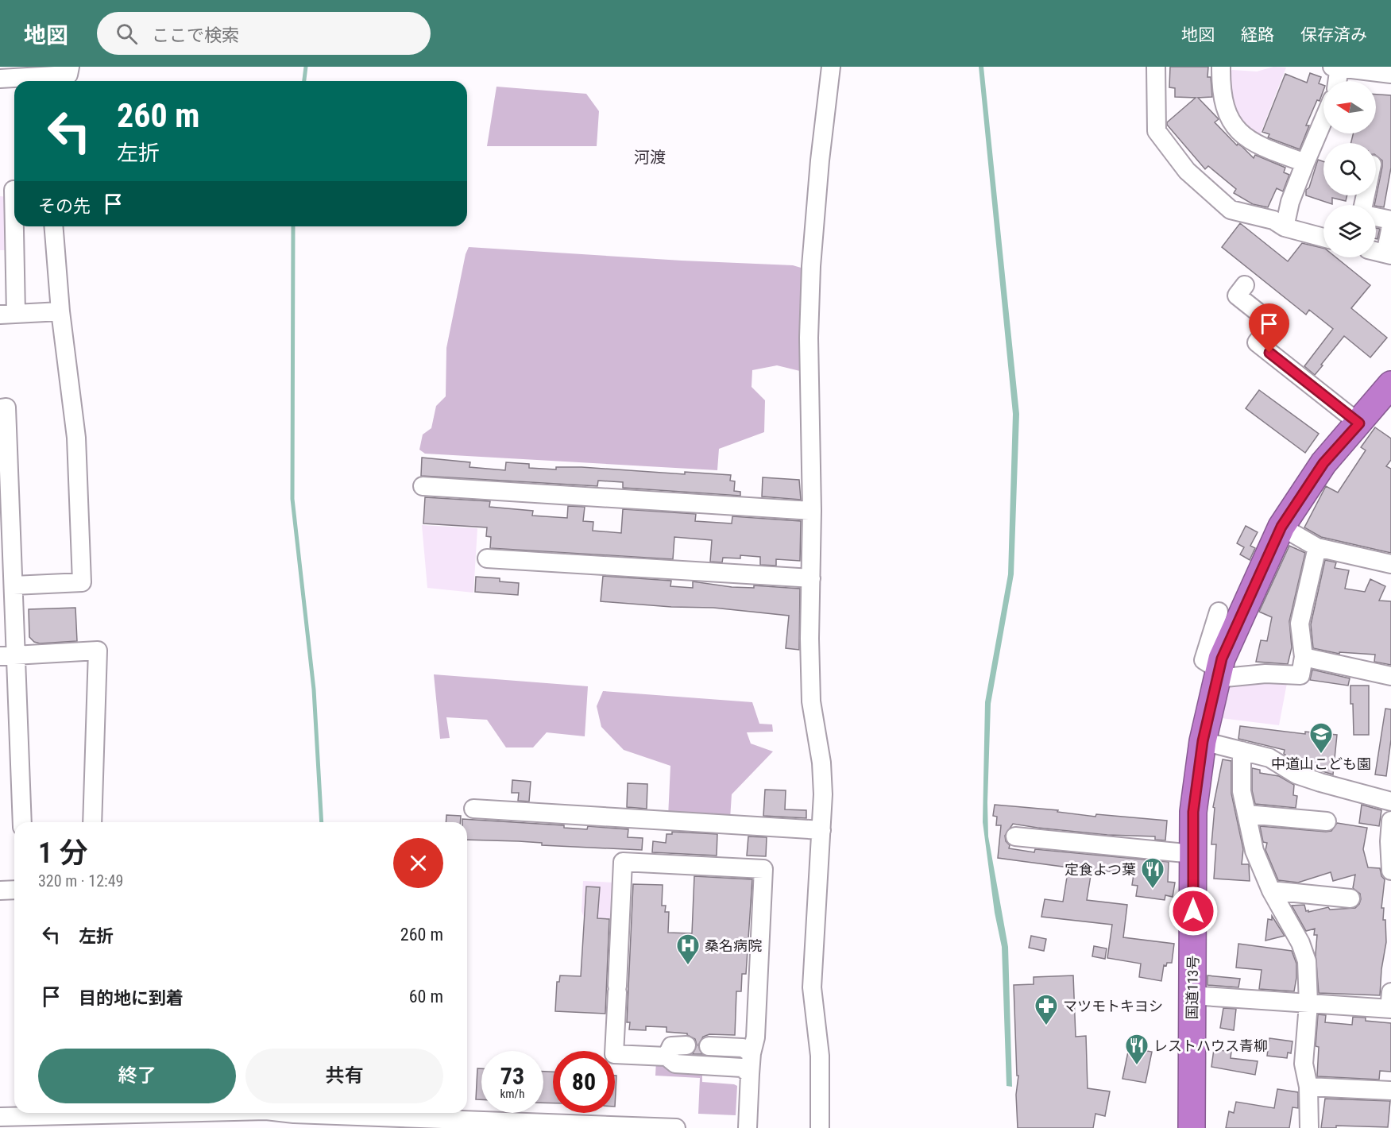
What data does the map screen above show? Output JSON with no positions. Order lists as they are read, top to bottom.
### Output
{
  "streets": {
    "highway": ["国道113号"]
  },
  "districts": ["河渡"],
  "places": {
    "school or university": ["中道山こども園"],
    "restaurant": ["定食よつ葉", "レストハウス青柳"],
    "hospital": ["桑名病院"],
    "pharmacy": ["マツモトキヨシ"]
  },
  "north": "left",
  "page": {
    "header": "地図",
    "search": "ここで検索",
    "nav": ["地図", "経路", "保存済み"],
    "turn": ["260 m", "左折"],
    "then": "その先",
    "heading": ["1 分", "320 m · 12:49"],
    "list": [
      {
        "name": "左折",
        "value": "260 m"
      },
      {
        "name": "目的地に到着",
        "value": "60 m"
      }
    ],
    "buttons": ["終了", "共有"],
    "speed": "73 km/h",
    "limit": "80"
  }
}
